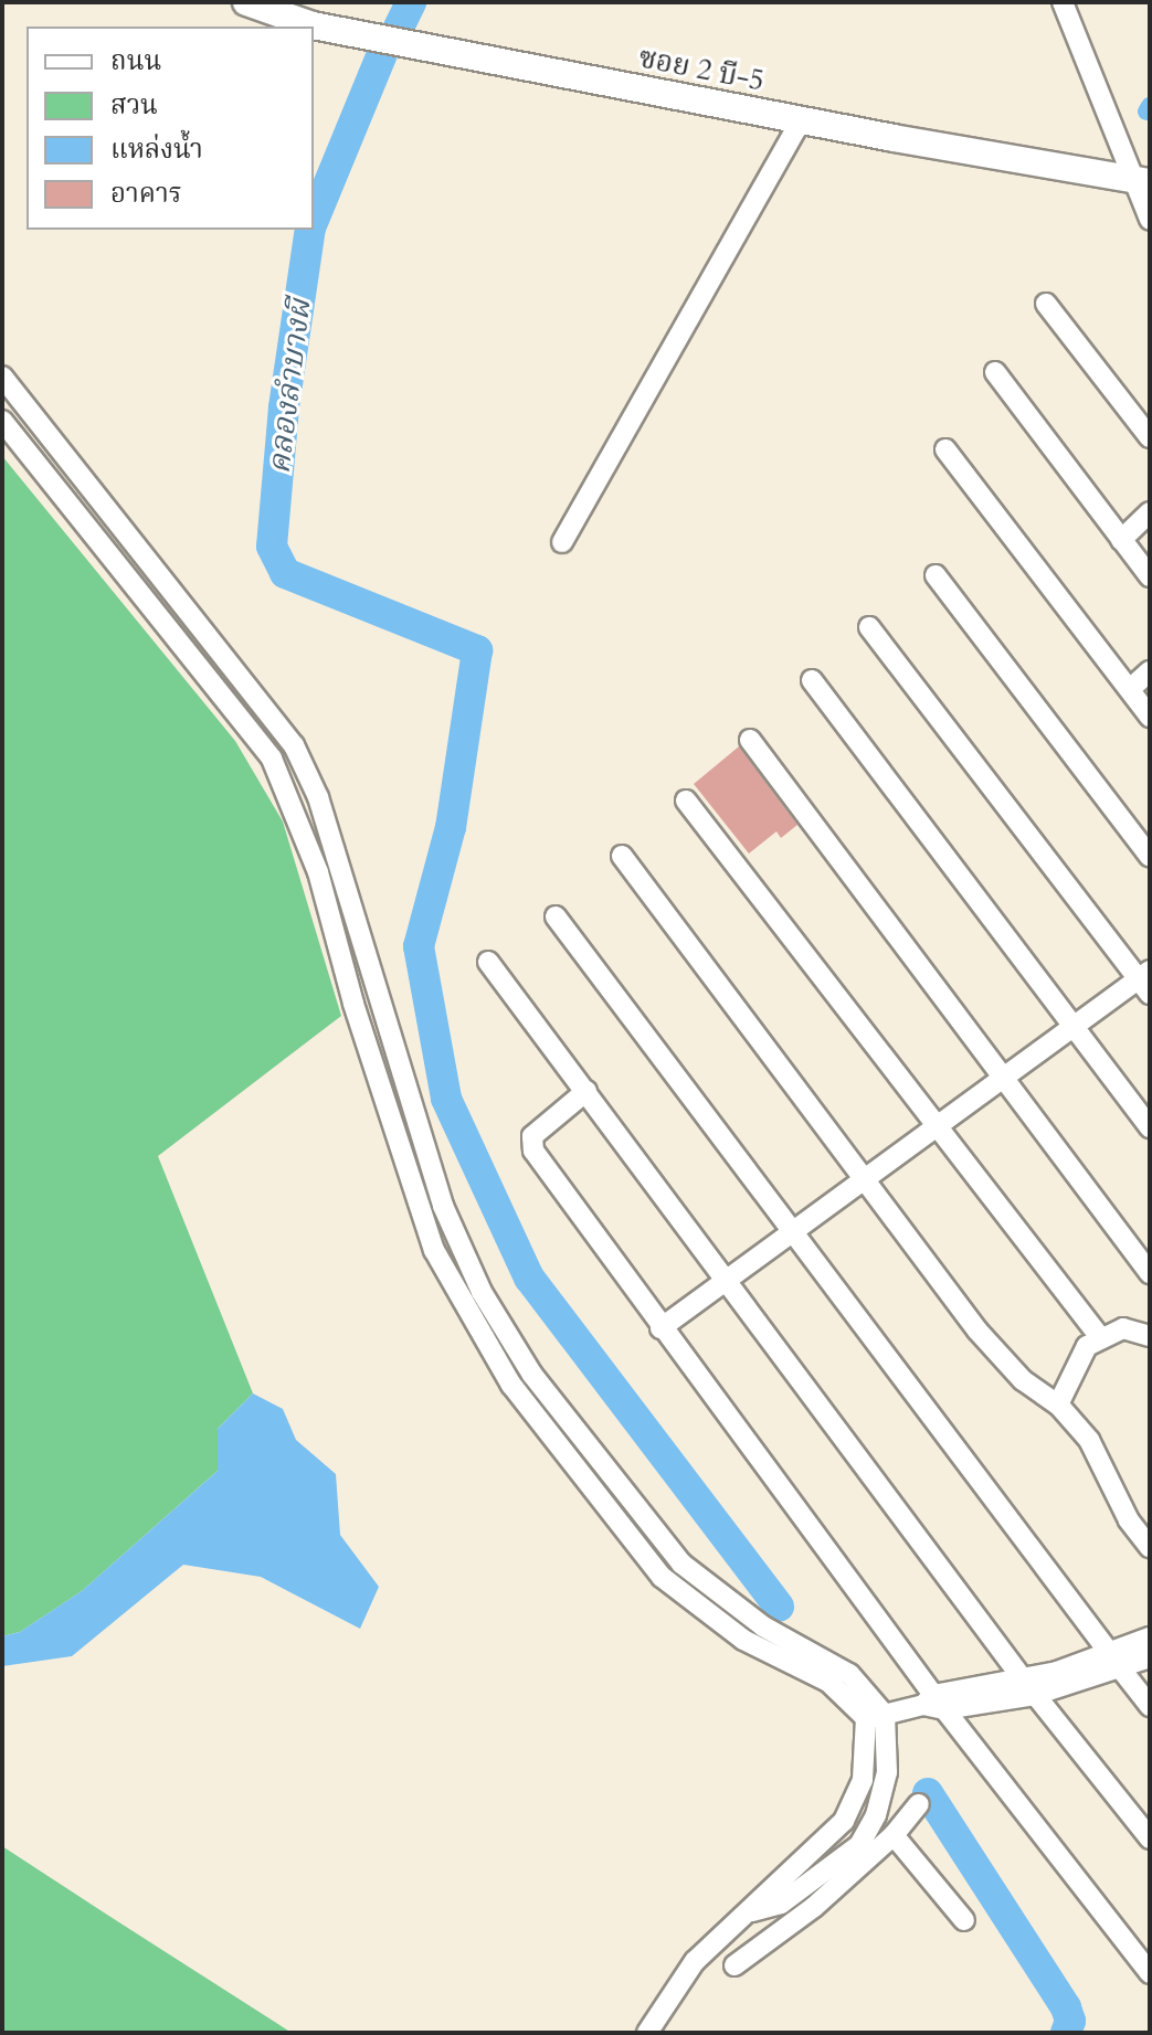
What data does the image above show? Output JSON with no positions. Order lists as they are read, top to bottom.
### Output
{
  "streets": {
    "street": ["ซอย 2 บี-5"]
  },
  "water": ["คลองลำบางผี"],
  "legend": [
    "ถนน",
    "สวน",
    "แหล่งน้ำ",
    "อาคาร"
  ]
}
